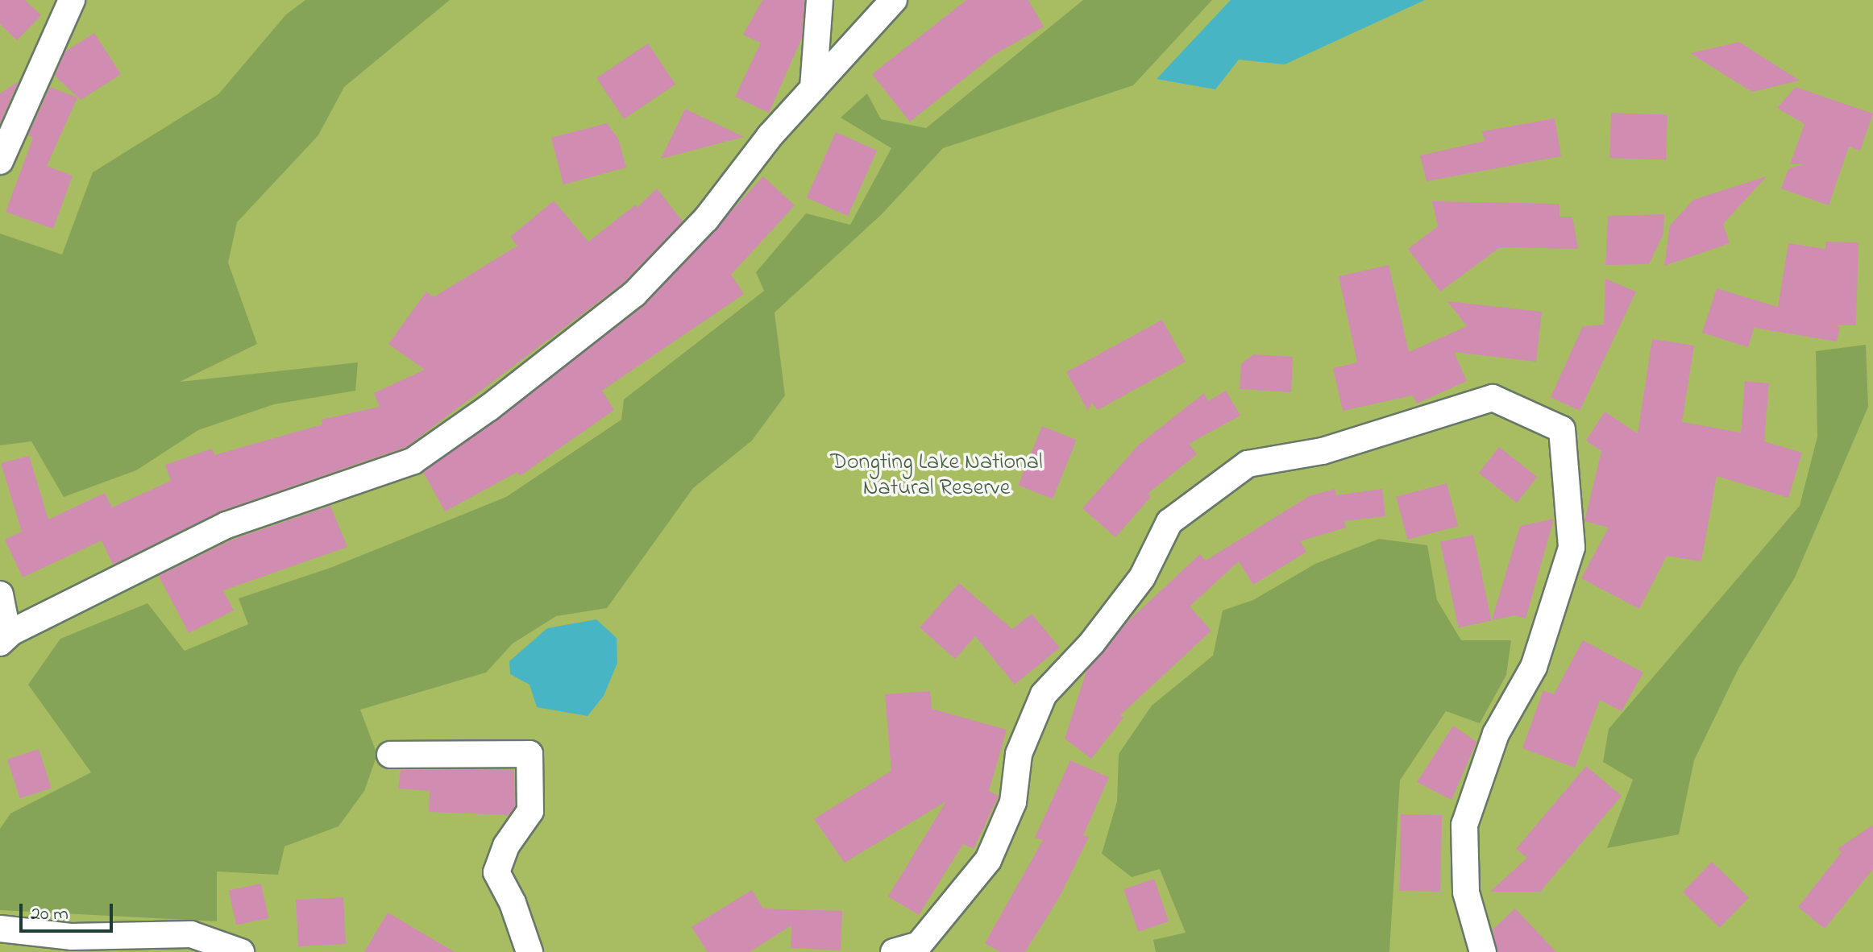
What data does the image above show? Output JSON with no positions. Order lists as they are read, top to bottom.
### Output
{
  "parks": ["Dongting Lake National Natural Reserve"],
  "scale_bar": "20 m"
}
